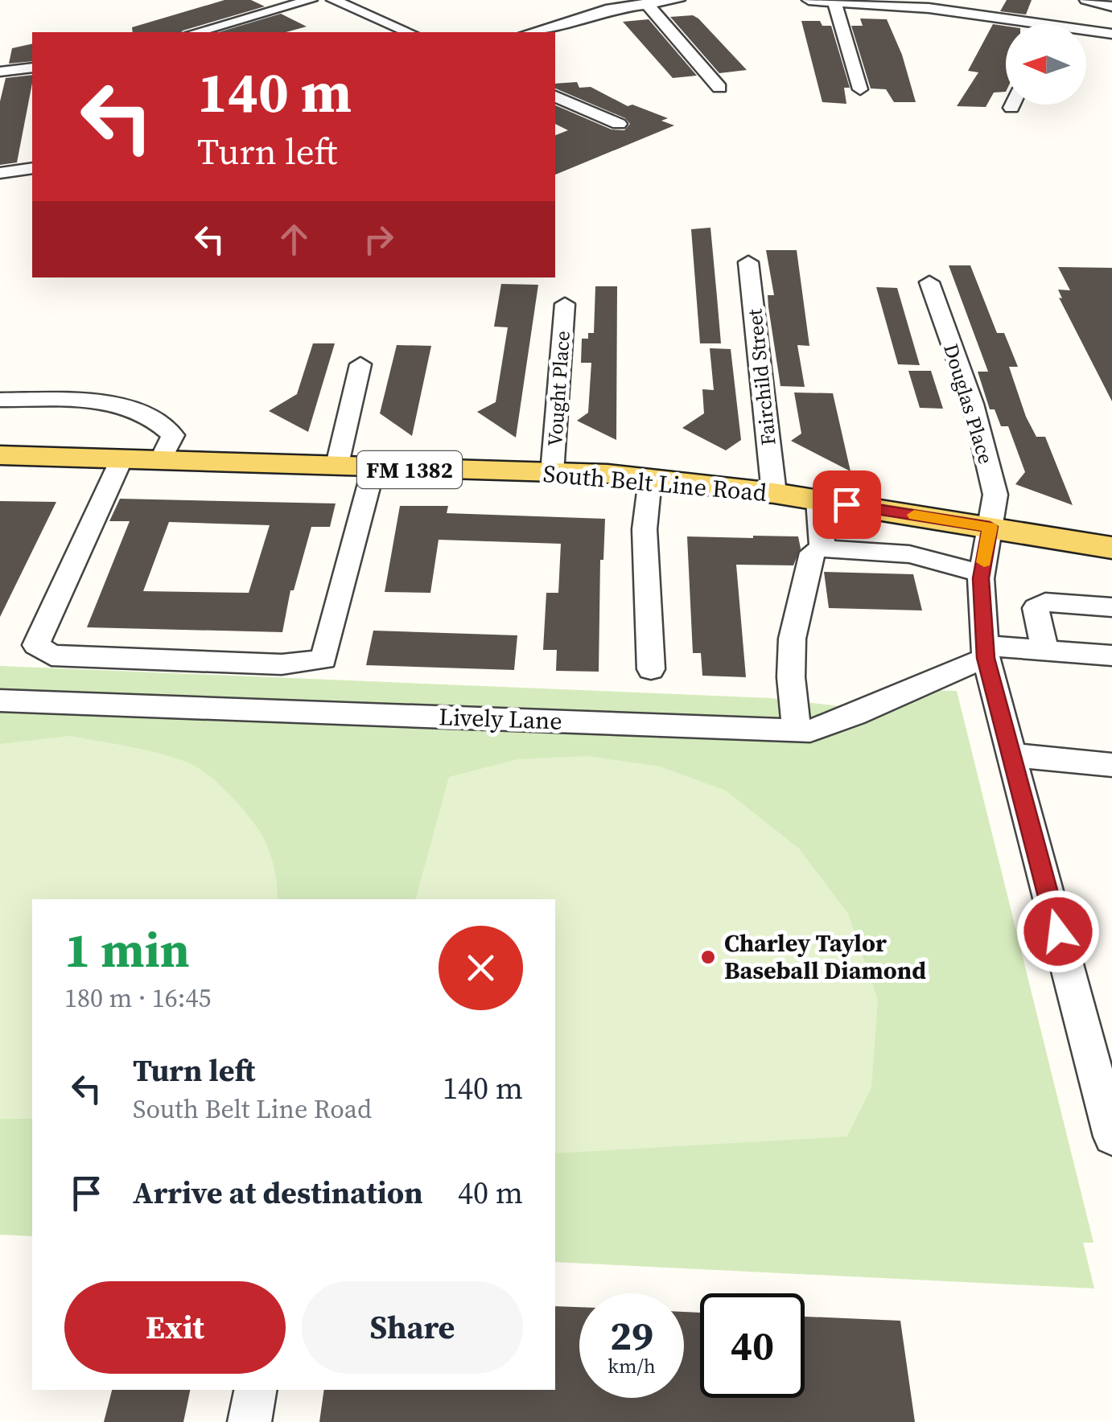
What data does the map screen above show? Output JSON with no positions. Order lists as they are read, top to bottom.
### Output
{
  "streets": {
    "main road": ["FM 1382", "South Belt Line Road"],
    "street": [
      "Fairchild Street",
      "Vought Place",
      "Douglas Place",
      "Lively Lane"
    ]
  },
  "crossings": [
    ["Fairchild Street", "South Belt Line Road"],
    ["Vought Place", "South Belt Line Road"],
    ["Douglas Place", "South Belt Line Road"],
    ["Douglas Place", "Lively Lane"]
  ],
  "places": ["Charley Taylor Baseball Diamond"],
  "north": "left",
  "page": {
    "turn": ["140 m", "Turn left"],
    "heading": ["1 min", "180 m · 16:45"],
    "list": [
      {
        "name": "Turn left",
        "note": "South Belt Line Road",
        "value": "140 m"
      },
      {
        "name": "Arrive at destination",
        "value": "40 m"
      }
    ],
    "buttons": ["Exit", "Share"],
    "speed": "29 km/h",
    "limit": "40"
  }
}
